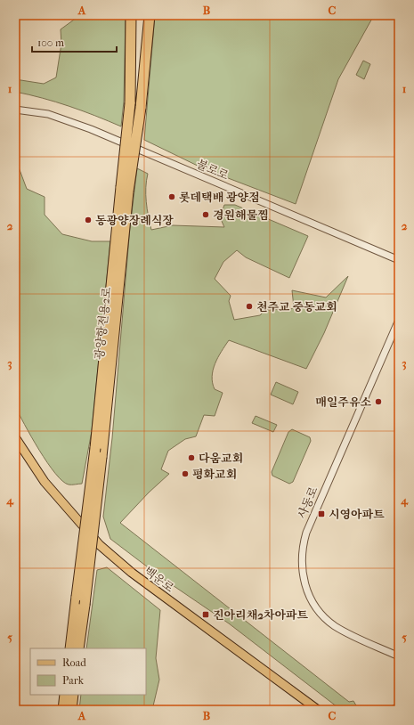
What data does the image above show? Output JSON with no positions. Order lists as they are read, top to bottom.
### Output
{
  "streets": {
    "highway": ["광양항전용2로"],
    "main road": ["백운로"],
    "street": ["불로로", "사동로"]
  },
  "places": {
    "other": [
      "롯데택배 광양점",
      "경원해물찜",
      "동광양장례식장",
      "천주교 중동교회",
      "매일주유소",
      "다움교회",
      "평화교회"
    ],
    "transit": ["시영아파트", "진아리채2차아파트"]
  },
  "legend": ["Road", "Park"],
  "scale_bar": "100 m",
  "grid": {
    "columns": ["A", "B", "C"],
    "rows": [
      "1",
      "2",
      "3",
      "4",
      "5"
    ]
  }
}
